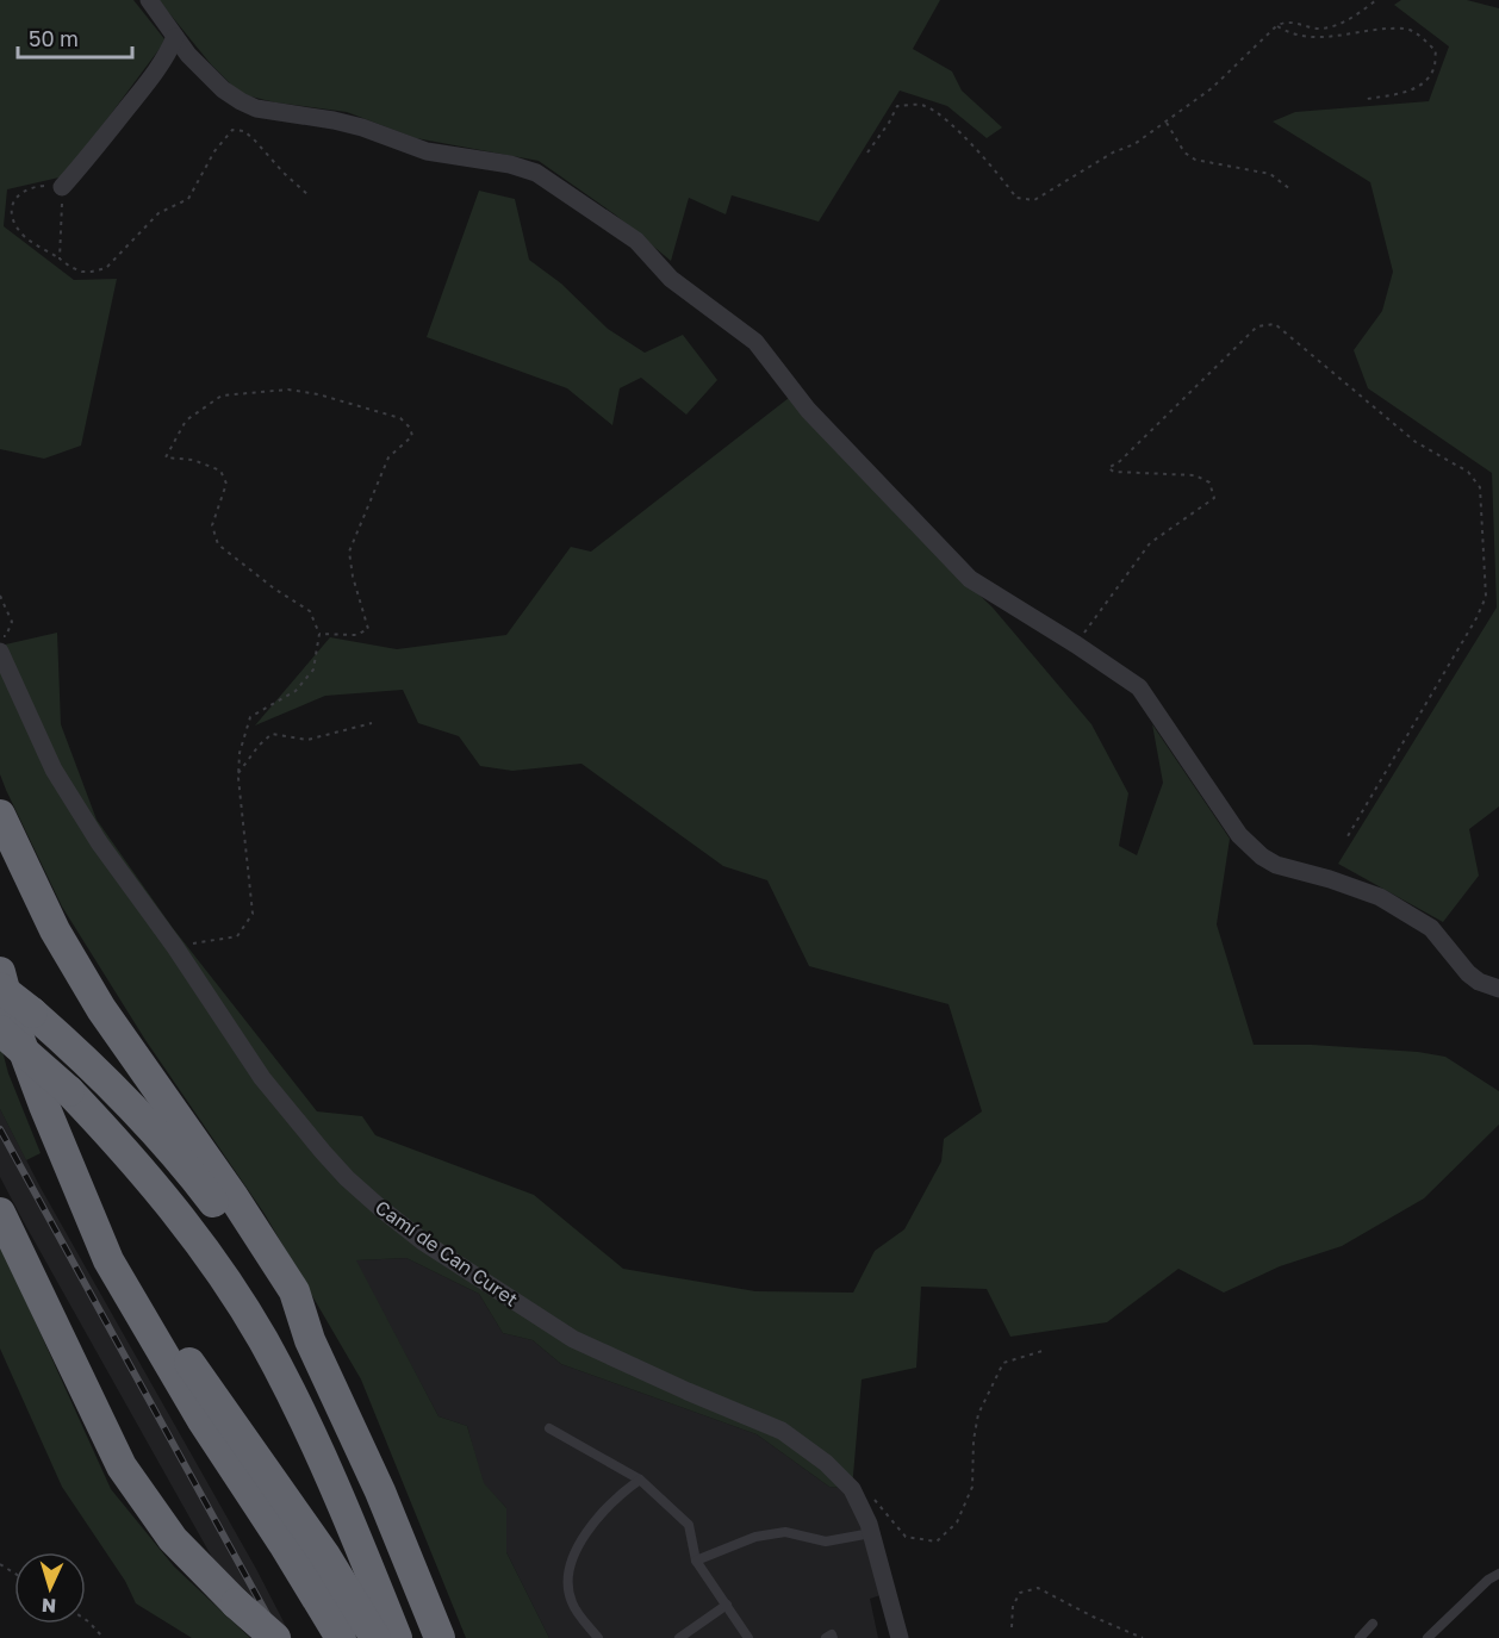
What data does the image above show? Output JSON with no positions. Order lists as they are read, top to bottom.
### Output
{
  "streets": {
    "street": ["Camí de Can Curet"]
  },
  "scale_bar": "50 m",
  "north": "bottom"
}
